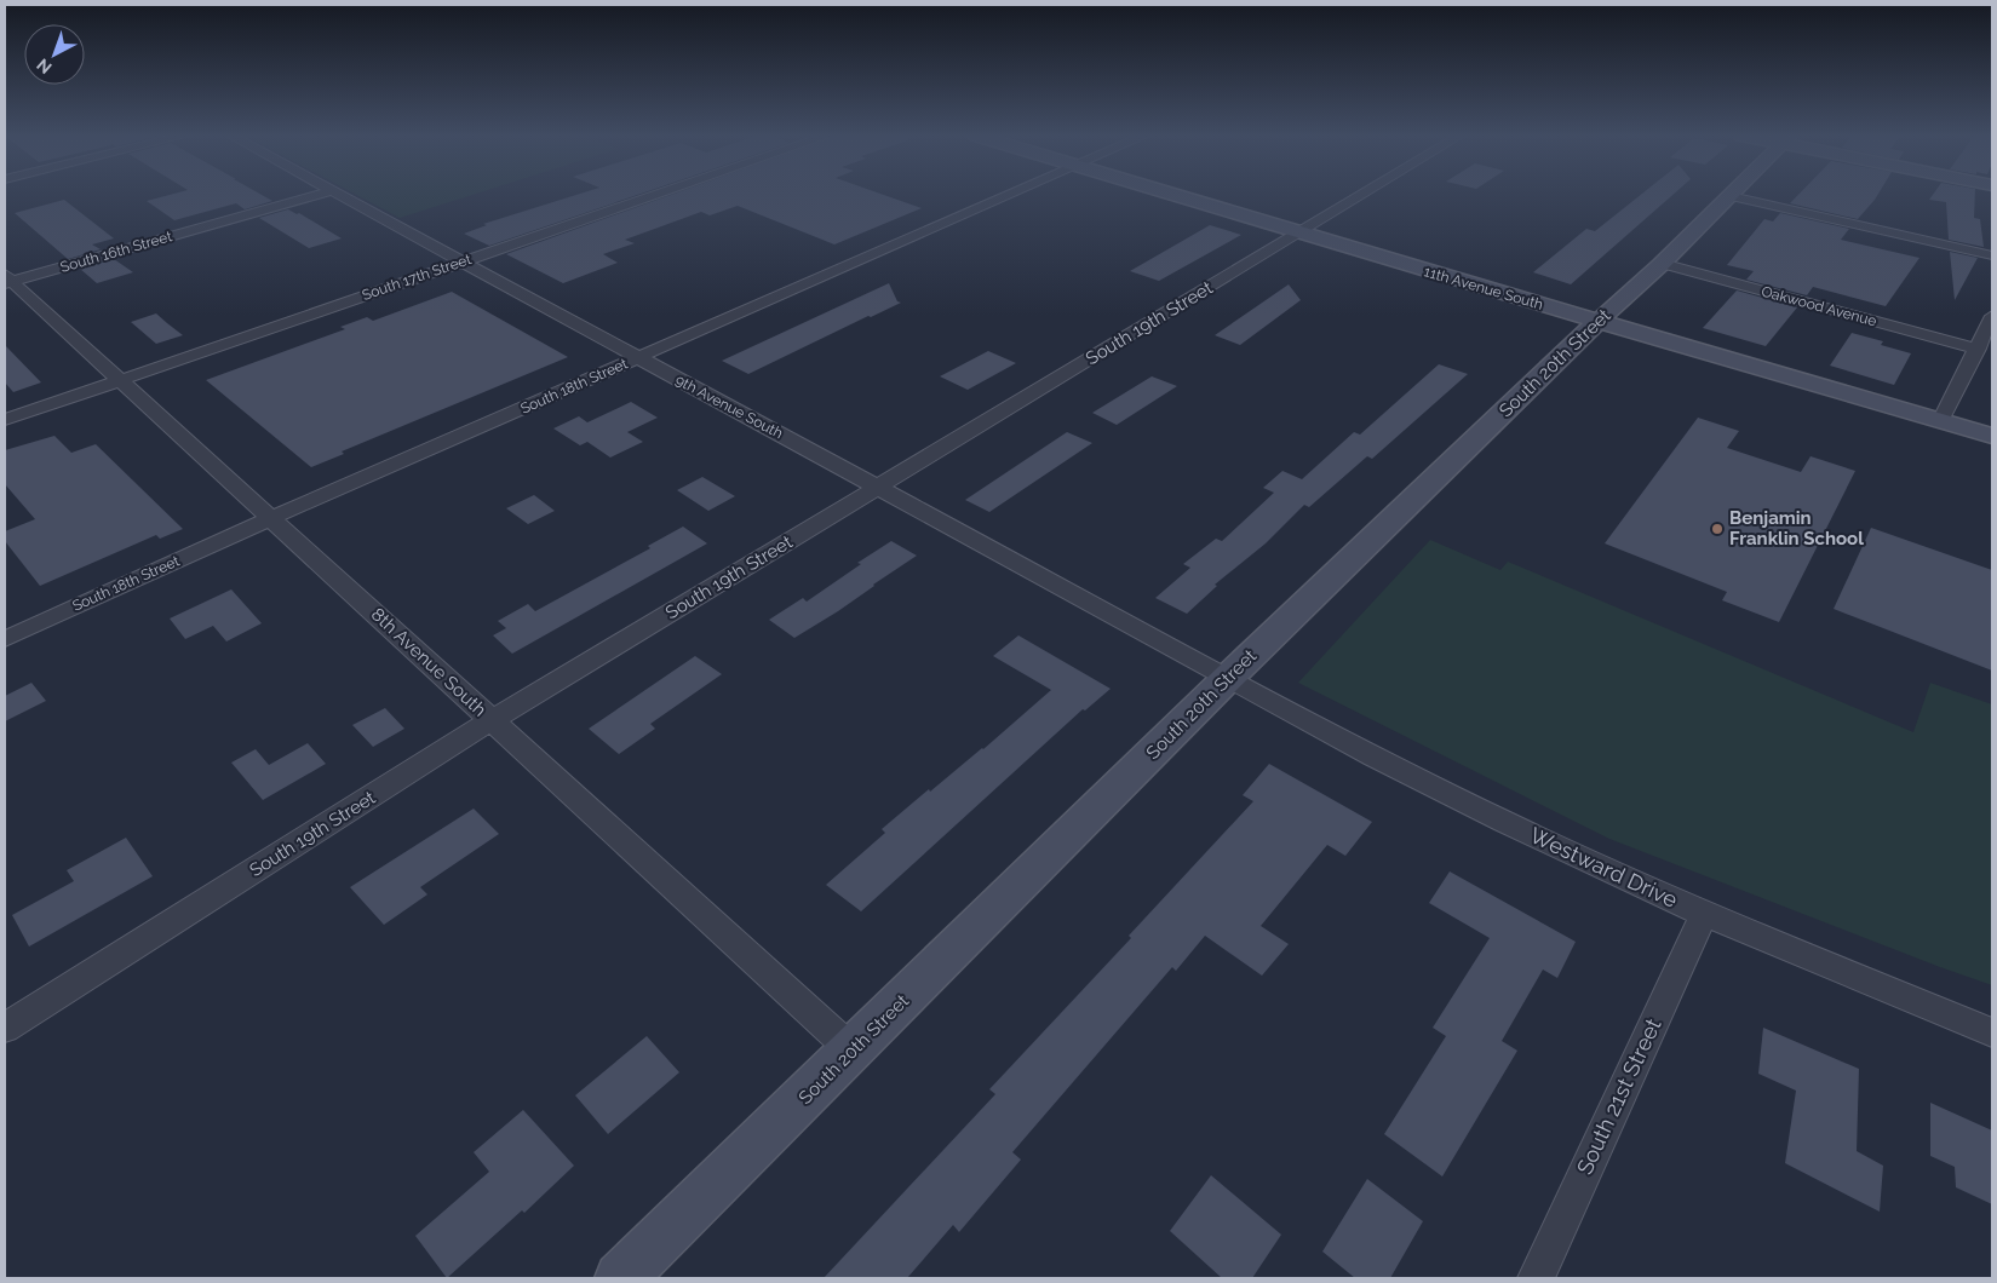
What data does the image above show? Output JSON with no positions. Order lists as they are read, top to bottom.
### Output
{
  "streets": {
    "street": [
      "South 16th Street",
      "South 17th Street",
      "11th Avenue South",
      "Oakwood Avenue",
      "South 19th Street",
      "South 20th Street",
      "South 18th Street",
      "9th Avenue South",
      "8th Avenue South",
      "Westward Drive",
      "South 21st Street"
    ]
  },
  "crossings": [
    ["South 16th Street", "8th Avenue South"],
    ["South 17th Street", "9th Avenue South"],
    ["South 17th Street", "8th Avenue South"],
    ["11th Avenue South", "South 19th Street"],
    ["11th Avenue South", "South 20th Street"],
    ["Oakwood Avenue", "South 20th Street"],
    ["South 19th Street", "9th Avenue South"],
    ["South 19th Street", "8th Avenue South"],
    ["South 20th Street", "9th Avenue South"],
    ["South 20th Street", "8th Avenue South"],
    ["South 20th Street", "Westward Drive"],
    ["South 18th Street", "9th Avenue South"],
    ["South 18th Street", "8th Avenue South"],
    ["9th Avenue South", "Westward Drive"],
    ["Westward Drive", "South 21st Street"]
  ],
  "places": ["Benjamin Franklin School"],
  "north": "bottom left"
}
